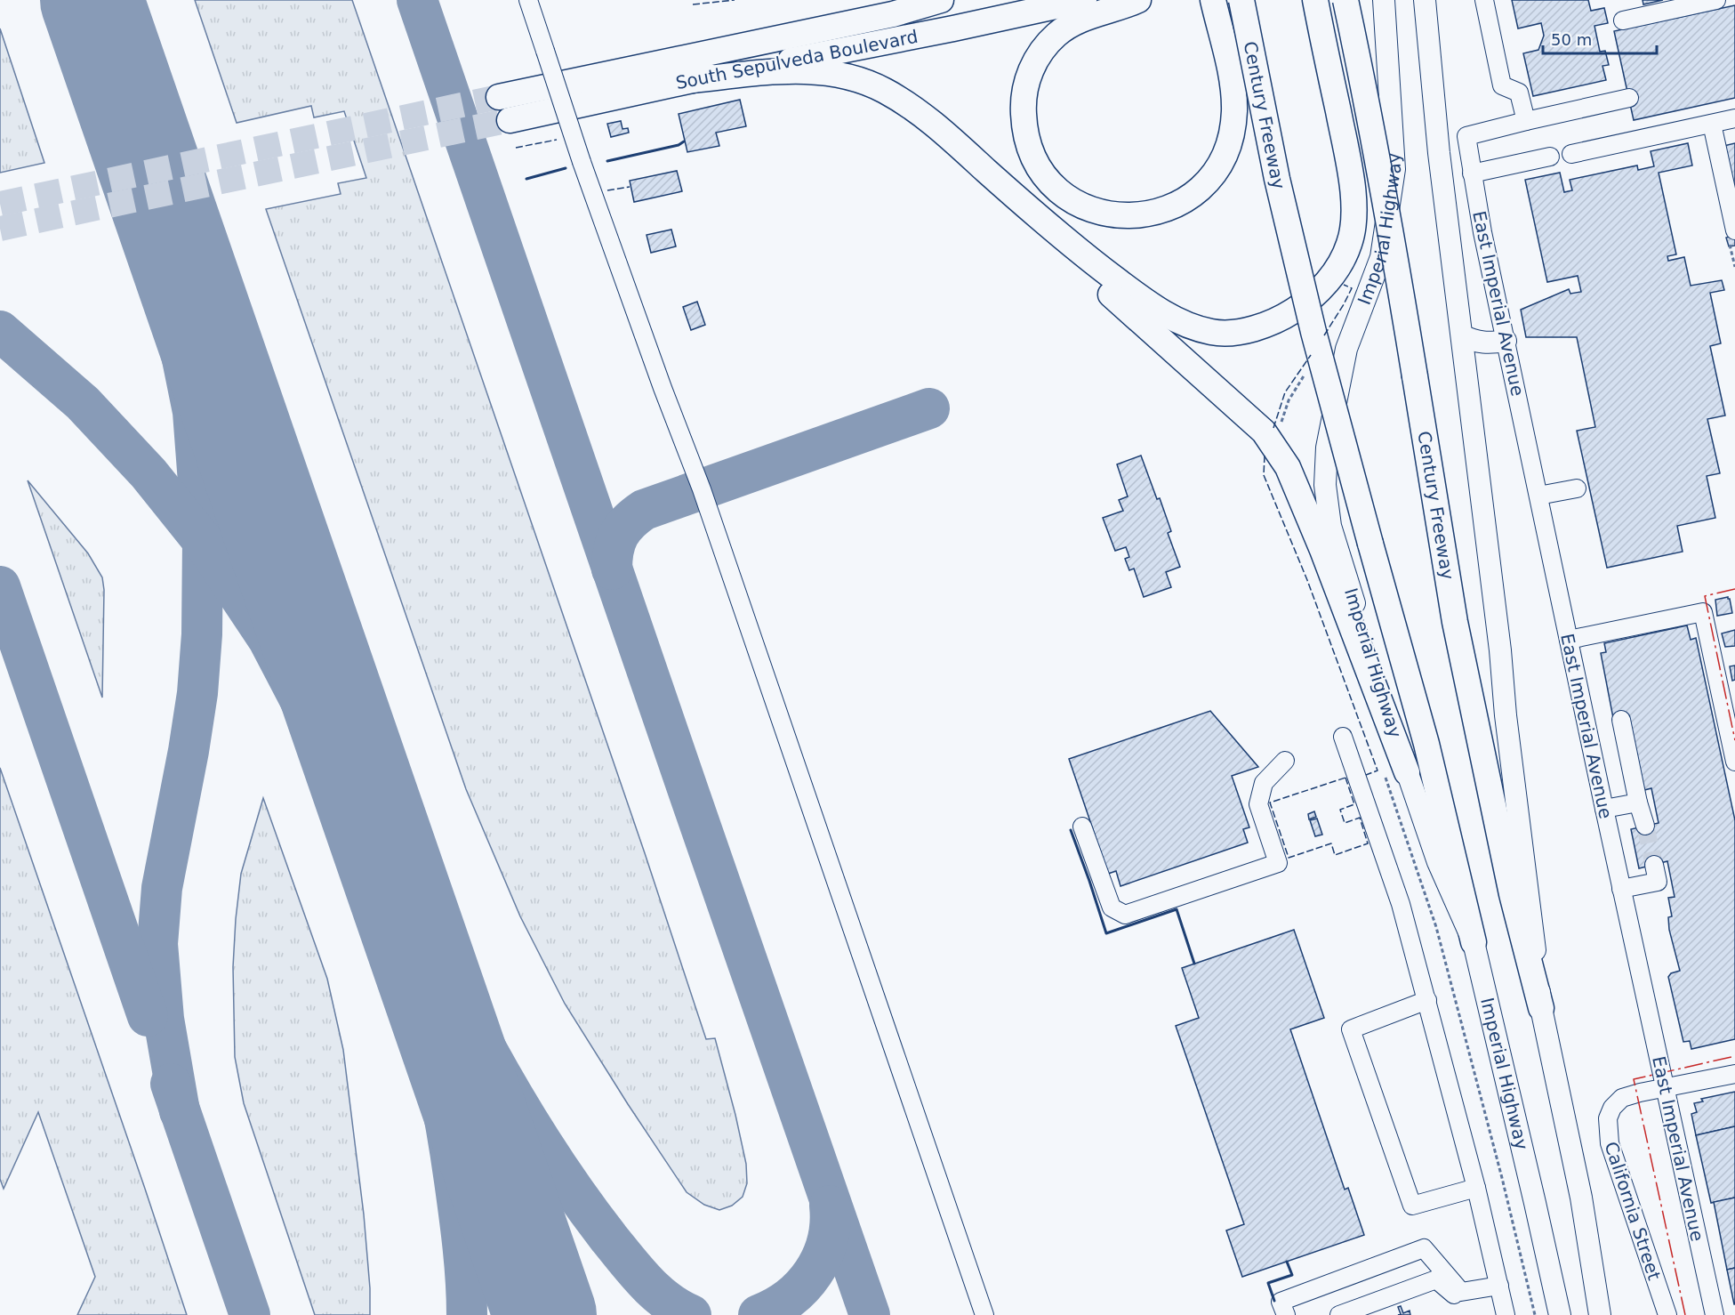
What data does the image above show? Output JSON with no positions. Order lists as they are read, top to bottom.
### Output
{
  "streets": {
    "highway": ["South Sepulveda Boulevard", "Century Freeway"],
    "main road": ["Imperial Highway"],
    "street": ["East Imperial Avenue", "California Street"]
  },
  "crossings": [
    ["Century Freeway", "Imperial Highway"],
    ["East Imperial Avenue", "California Street"]
  ],
  "scale_bar": "50 m"
}
